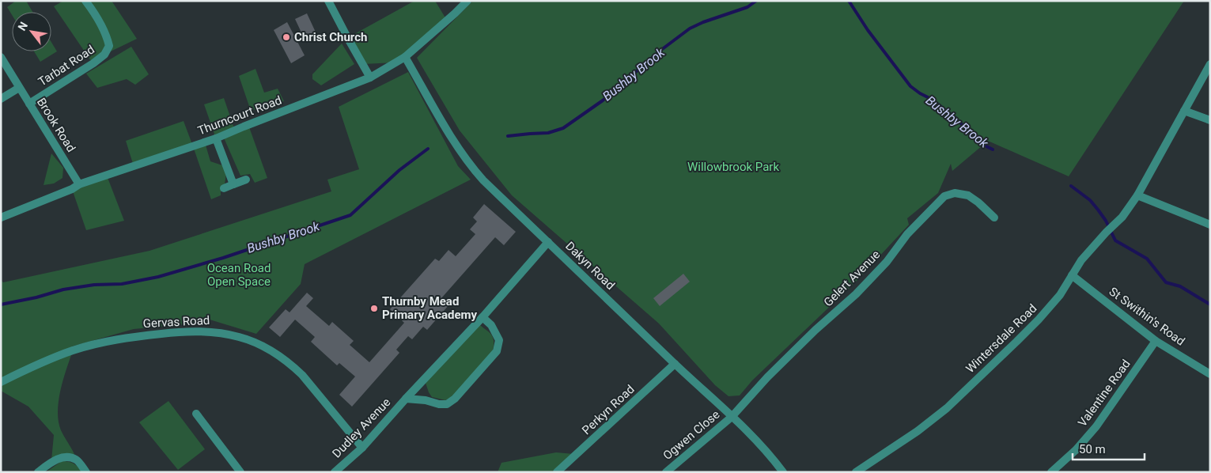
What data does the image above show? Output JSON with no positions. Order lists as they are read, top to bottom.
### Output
{
  "streets": {
    "street": [
      "Tarbat Road",
      "Thurncourt Road",
      "Brook Road",
      "Dakyn Road",
      "Gelert Avenue",
      "St Swithin's Road",
      "Gervas Road",
      "Wintersdale Road",
      "Valentine Road",
      "Perkyn Road",
      "Dudley Avenue",
      "Ogwen Close"
    ]
  },
  "crossings": [
    ["Tarbat Road", "Brook Road"],
    ["Thurncourt Road", "Brook Road"],
    ["Thurncourt Road", "Dakyn Road"],
    ["Dakyn Road", "Gelert Avenue"],
    ["Dakyn Road", "Perkyn Road"],
    ["Dakyn Road", "Dudley Avenue"],
    ["Dakyn Road", "Ogwen Close"],
    ["Gelert Avenue", "Ogwen Close"],
    ["St Swithin's Road", "Wintersdale Road"],
    ["St Swithin's Road", "Valentine Road"],
    ["Gervas Road", "Dudley Avenue"]
  ],
  "water": ["Bushby Brook"],
  "parks": ["Willowbrook Park", "Ocean Road Open Space"],
  "places": ["Christ Church", "Thurnby Mead Primary Academy"],
  "scale_bar": "50 m",
  "north": "top left"
}
